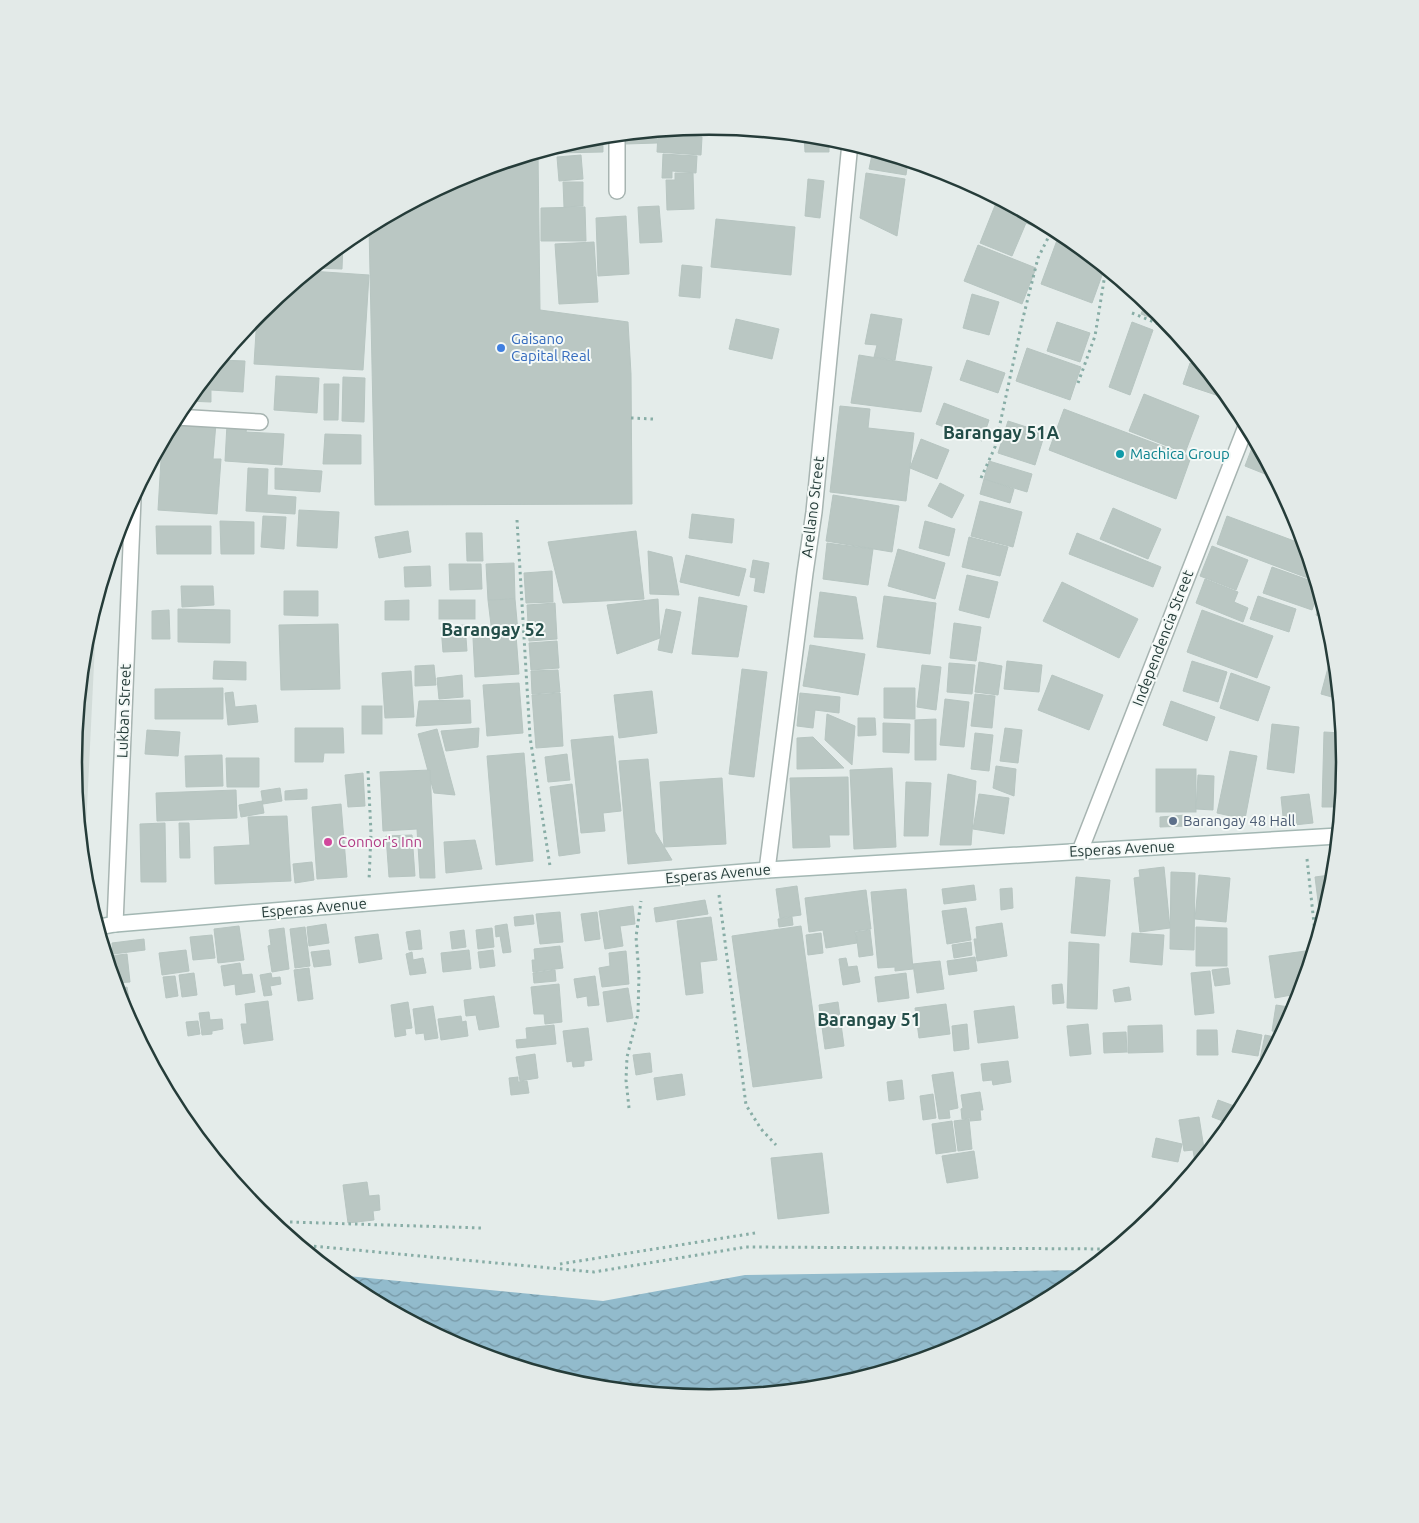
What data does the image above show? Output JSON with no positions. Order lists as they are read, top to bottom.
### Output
{
  "streets": {
    "street": [
      "Arellano Street",
      "Independencia Street",
      "Lukban Street",
      "Esperas Avenue"
    ]
  },
  "crossings": [
    ["Arellano Street", "Esperas Avenue"],
    ["Independencia Street", "Esperas Avenue"],
    ["Lukban Street", "Esperas Avenue"]
  ],
  "districts": ["Barangay 51A", "Barangay 52", "Barangay 51"],
  "places": [
    "Gaisano Capital Real",
    "Machica Group",
    "Barangay 48 Hall",
    "Connor's Inn"
  ]
}
